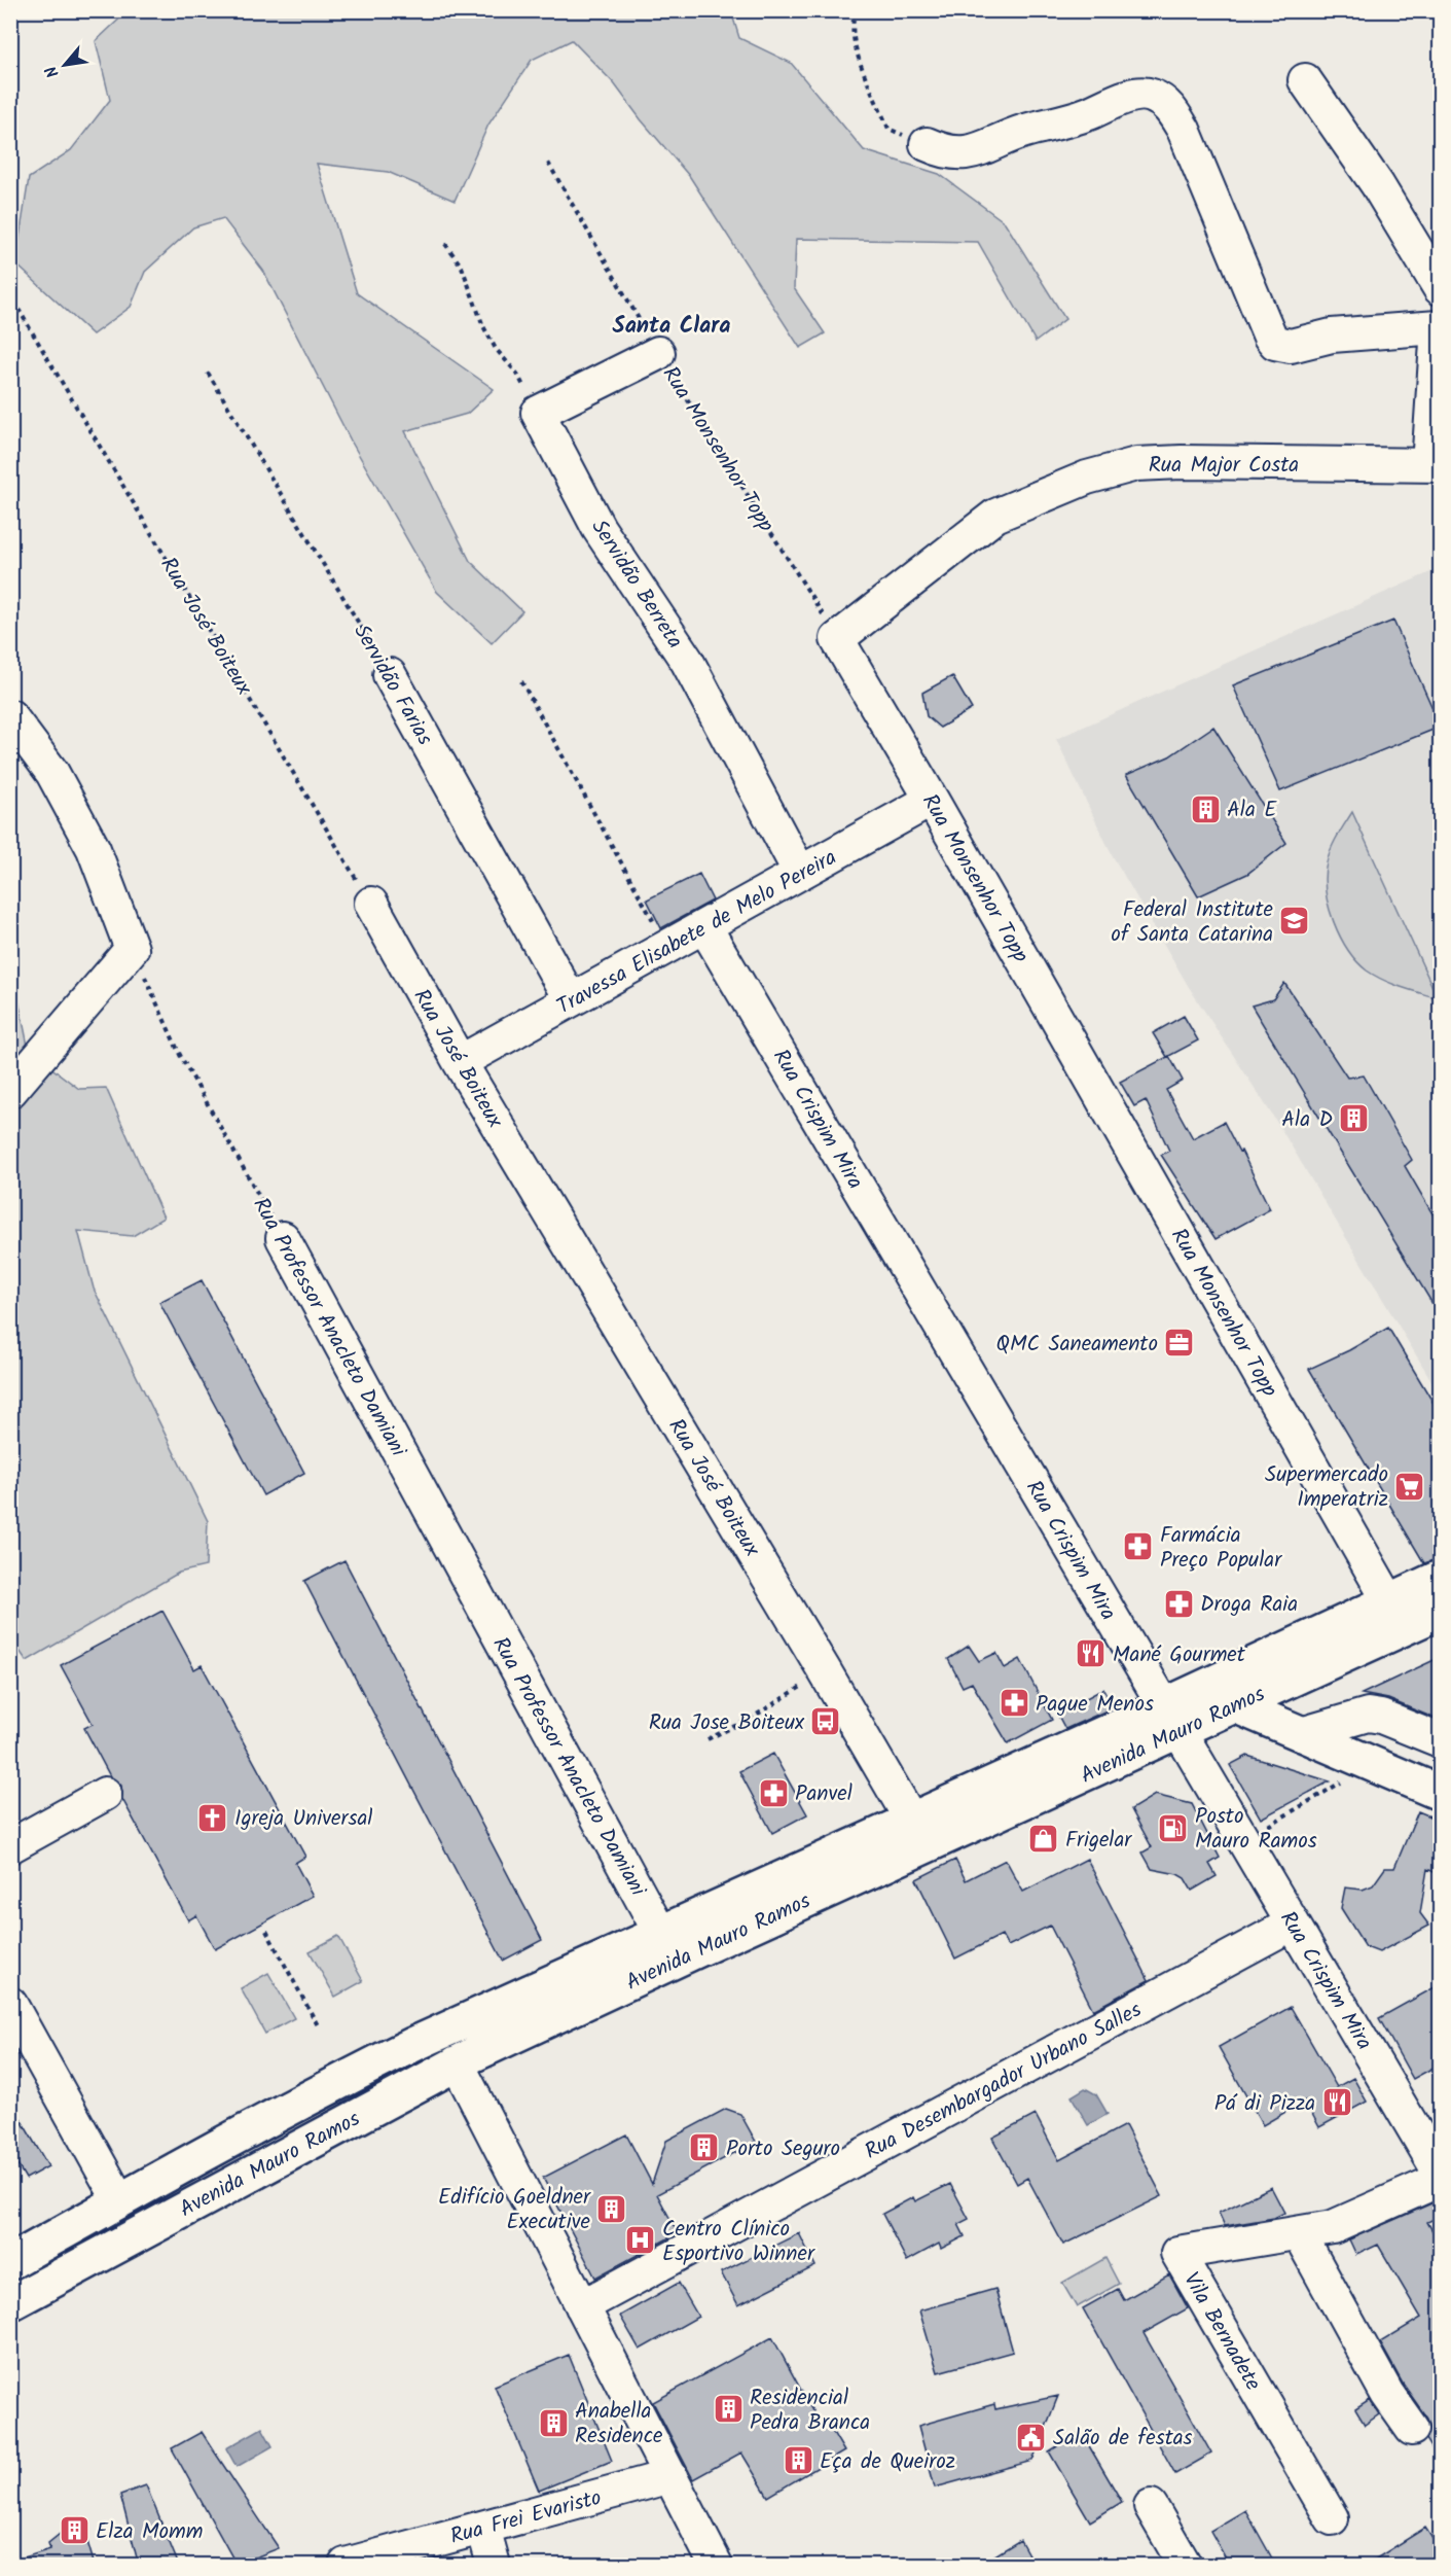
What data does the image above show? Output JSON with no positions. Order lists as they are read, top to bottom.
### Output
{
  "streets": {
    "main road": ["Avenida Mauro Ramos"],
    "street": [
      "Rua Monsenhor Topp",
      "Rua Major Costa",
      "Servidão Berreta",
      "Rua José Boiteux",
      "Servidão Farias",
      "Travessa Elisabete de Melo Pereira",
      "Rua Crispim Mira",
      "Rua Professor Anacleto Damiani",
      "Rua Desembargador Urbano Salles",
      "Vila Bernadete",
      "Rua Frei Evaristo"
    ]
  },
  "crossings": [
    ["Rua Monsenhor Topp", "Rua Major Costa"],
    ["Rua Monsenhor Topp", "Travessa Elisabete de Melo Pereira"],
    ["Rua Monsenhor Topp", "Avenida Mauro Ramos"],
    ["Servidão Berreta", "Travessa Elisabete de Melo Pereira"],
    ["Rua José Boiteux", "Travessa Elisabete de Melo Pereira"],
    ["Rua José Boiteux", "Avenida Mauro Ramos"],
    ["Servidão Farias", "Travessa Elisabete de Melo Pereira"],
    ["Travessa Elisabete de Melo Pereira", "Rua Crispim Mira"],
    ["Rua Crispim Mira", "Avenida Mauro Ramos"],
    ["Rua Crispim Mira", "Rua Desembargador Urbano Salles"],
    ["Rua Professor Anacleto Damiani", "Avenida Mauro Ramos"]
  ],
  "districts": ["Santa Clara"],
  "places": {
    "building": [
      "Ala E",
      "Ala D",
      "Porto Seguro",
      "Edifício Goeldner Executive",
      "Residencial Pedra Branca",
      "Anabella Residence",
      "Eça de Queiroz",
      "Elza Momm"
    ],
    "school or university": ["Federal Institute of Santa Catarina"],
    "office": ["QMC Saneamento"],
    "supermarket": ["Supermercado Imperatriz"],
    "pharmacy": [
      "Farmácia Preço Popular",
      "Droga Raia",
      "Pague Menos",
      "Panvel"
    ],
    "restaurant": ["Mané Gourmet", "Pá di Pizza"],
    "bus stop": ["Rua Jose Boiteux"],
    "church": ["Igreja Universal"],
    "fuel station": ["Posto Mauro Ramos"],
    "shop": ["Frigelar"],
    "hospital": ["Centro Clínico Esportivo Winner"],
    "public building": ["Salão de festas"]
  },
  "north": "bottom left"
}
